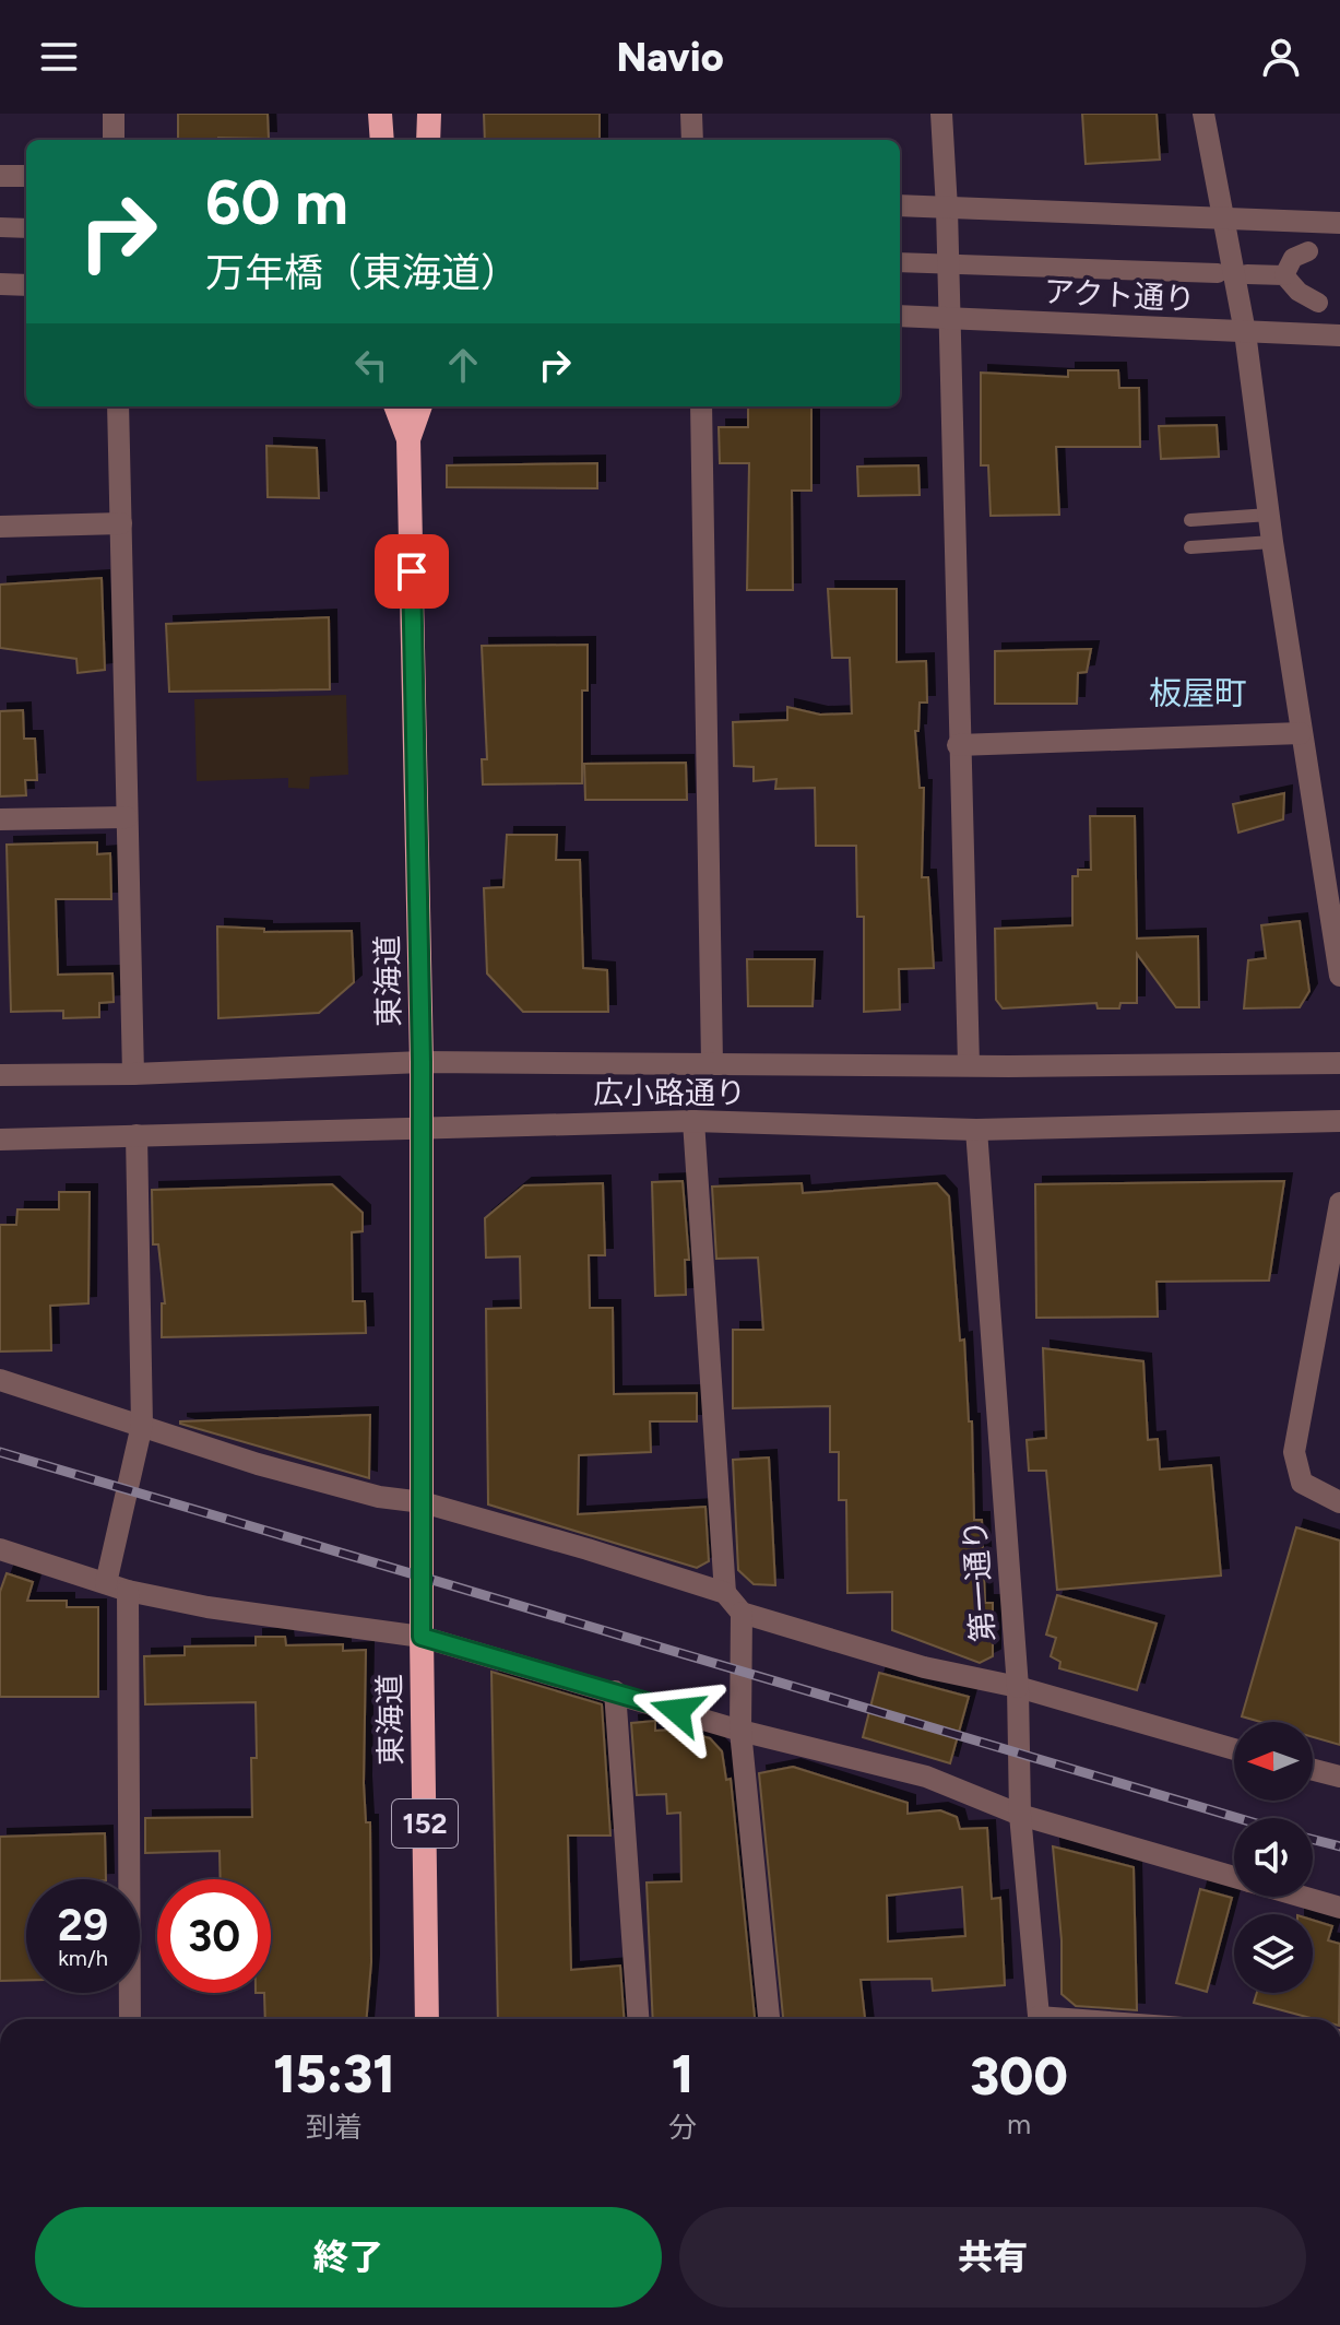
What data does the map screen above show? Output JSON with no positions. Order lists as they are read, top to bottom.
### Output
{
  "streets": {
    "highway": ["東海道", "152"],
    "street": ["アクト通り", "広小路通り", "第一通り"]
  },
  "crossings": [
    ["東海道", "広小路通り"],
    ["東海道", "152"],
    ["広小路通り", "第一通り"]
  ],
  "districts": ["板屋町"],
  "north": "left",
  "page": {
    "header": "Navio",
    "turn": ["60 m", "万年橋（東海道）"],
    "speed": "29 km/h",
    "limit": "30",
    "eta": [
      "15:31",
      "到着",
      "1",
      "分",
      "300",
      "m"
    ],
    "buttons": ["終了", "共有"]
  }
}
